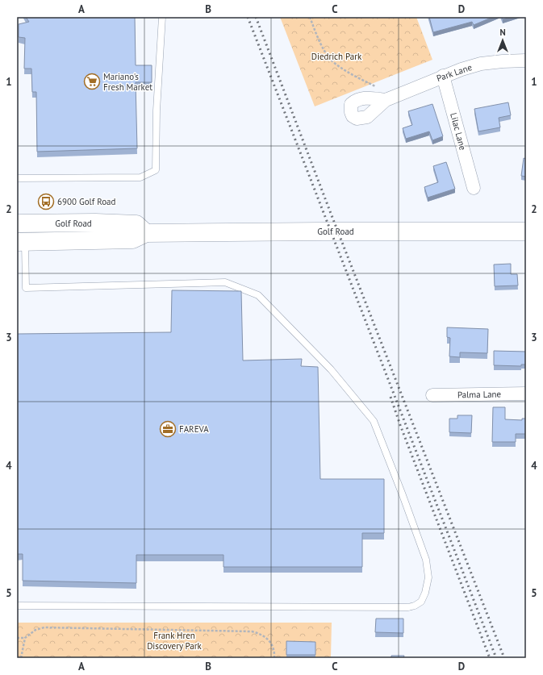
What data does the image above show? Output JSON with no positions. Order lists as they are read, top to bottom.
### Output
{
  "streets": {
    "main road": ["Golf Road"],
    "street": ["Park Lane", "Lilac Lane", "Palma Lane"]
  },
  "crossings": [
    ["Park Lane", "Lilac Lane"]
  ],
  "parks": ["Diedrich Park", "Frank Hren Discovery Park"],
  "places": {
    "supermarket": ["Mariano's Fresh Market"],
    "bus stop": ["6900 Golf Road"],
    "office": ["FAREVA"]
  },
  "north": "top",
  "grid": {
    "columns": [
      "A",
      "B",
      "C",
      "D"
    ],
    "rows": [
      "1",
      "2",
      "3",
      "4",
      "5"
    ]
  }
}
